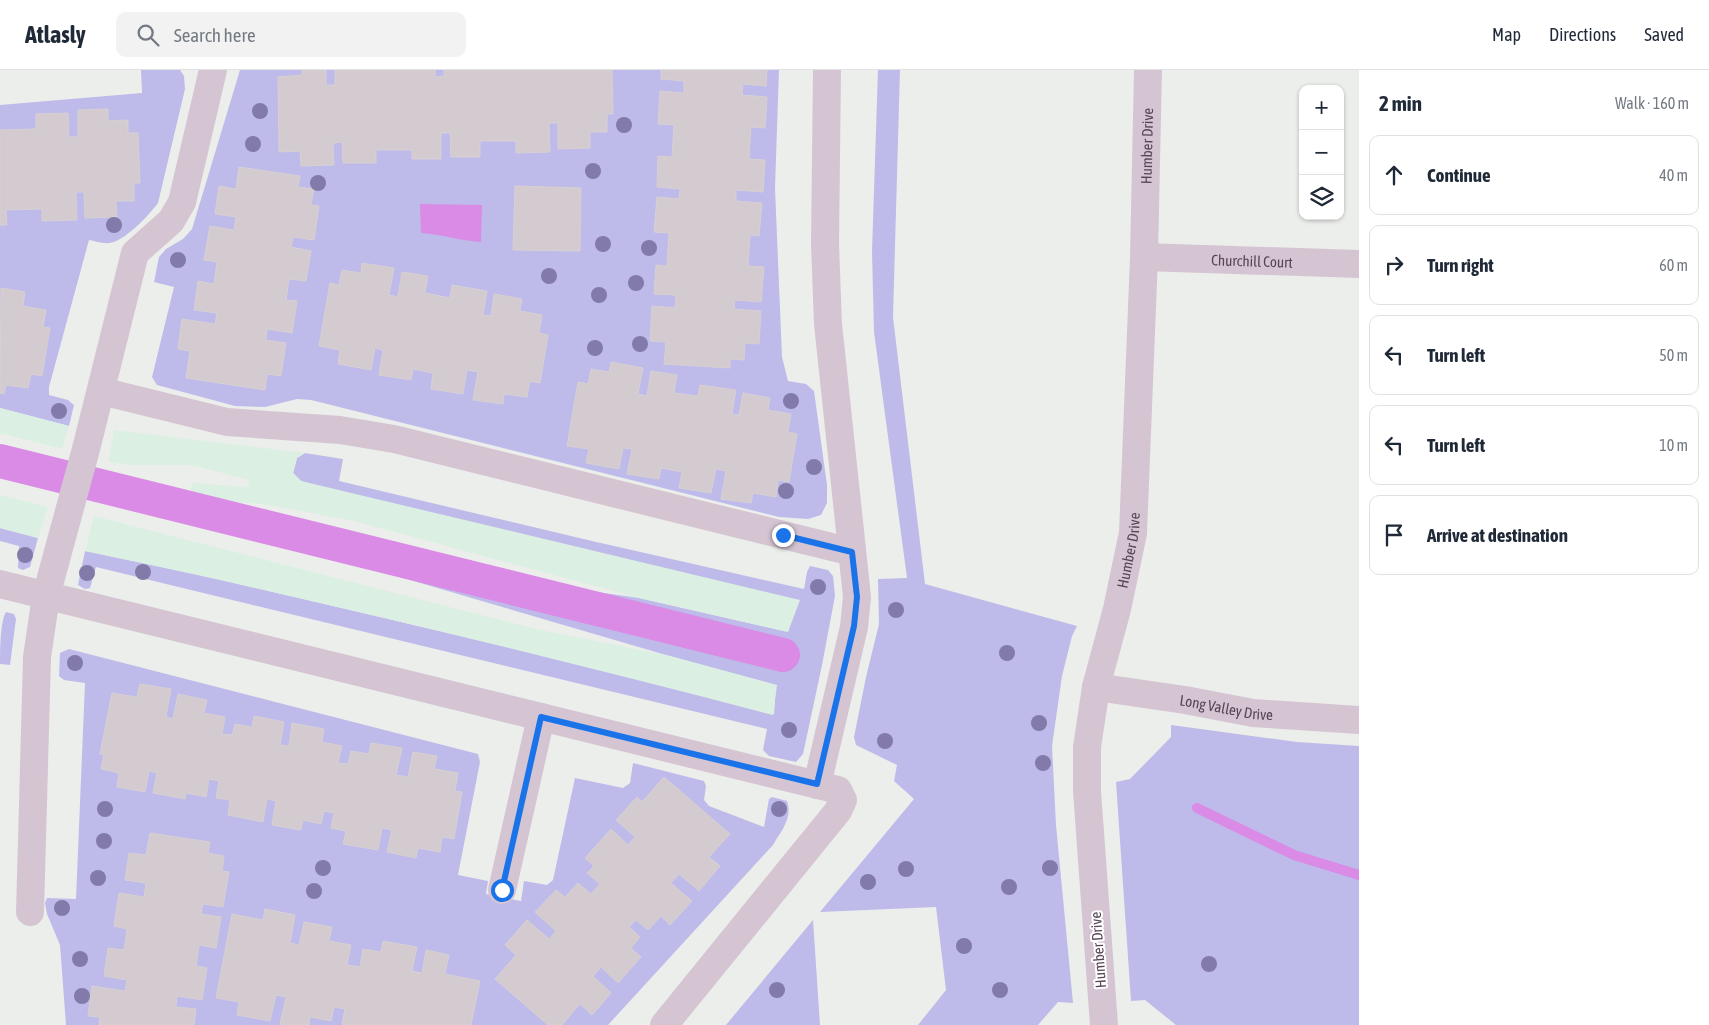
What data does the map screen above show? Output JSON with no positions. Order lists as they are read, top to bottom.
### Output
{
  "streets": {
    "street": ["Humber Drive", "Churchill Court", "Long Valley Drive"]
  },
  "crossings": [
    ["Humber Drive", "Churchill Court"],
    ["Humber Drive", "Long Valley Drive"]
  ],
  "page": {
    "header": "Atlasly",
    "search": "Search here",
    "nav": ["Map", "Directions", "Saved"],
    "heading": ["2 min", "Walk · 160 m"],
    "map_buttons": ["+", "−"],
    "list": [
      ["Continue", "40 m"],
      ["Turn right", "60 m"],
      ["Turn left", "50 m"],
      ["Turn left", "10 m"],
      "Arrive at destination"
    ]
  }
}
